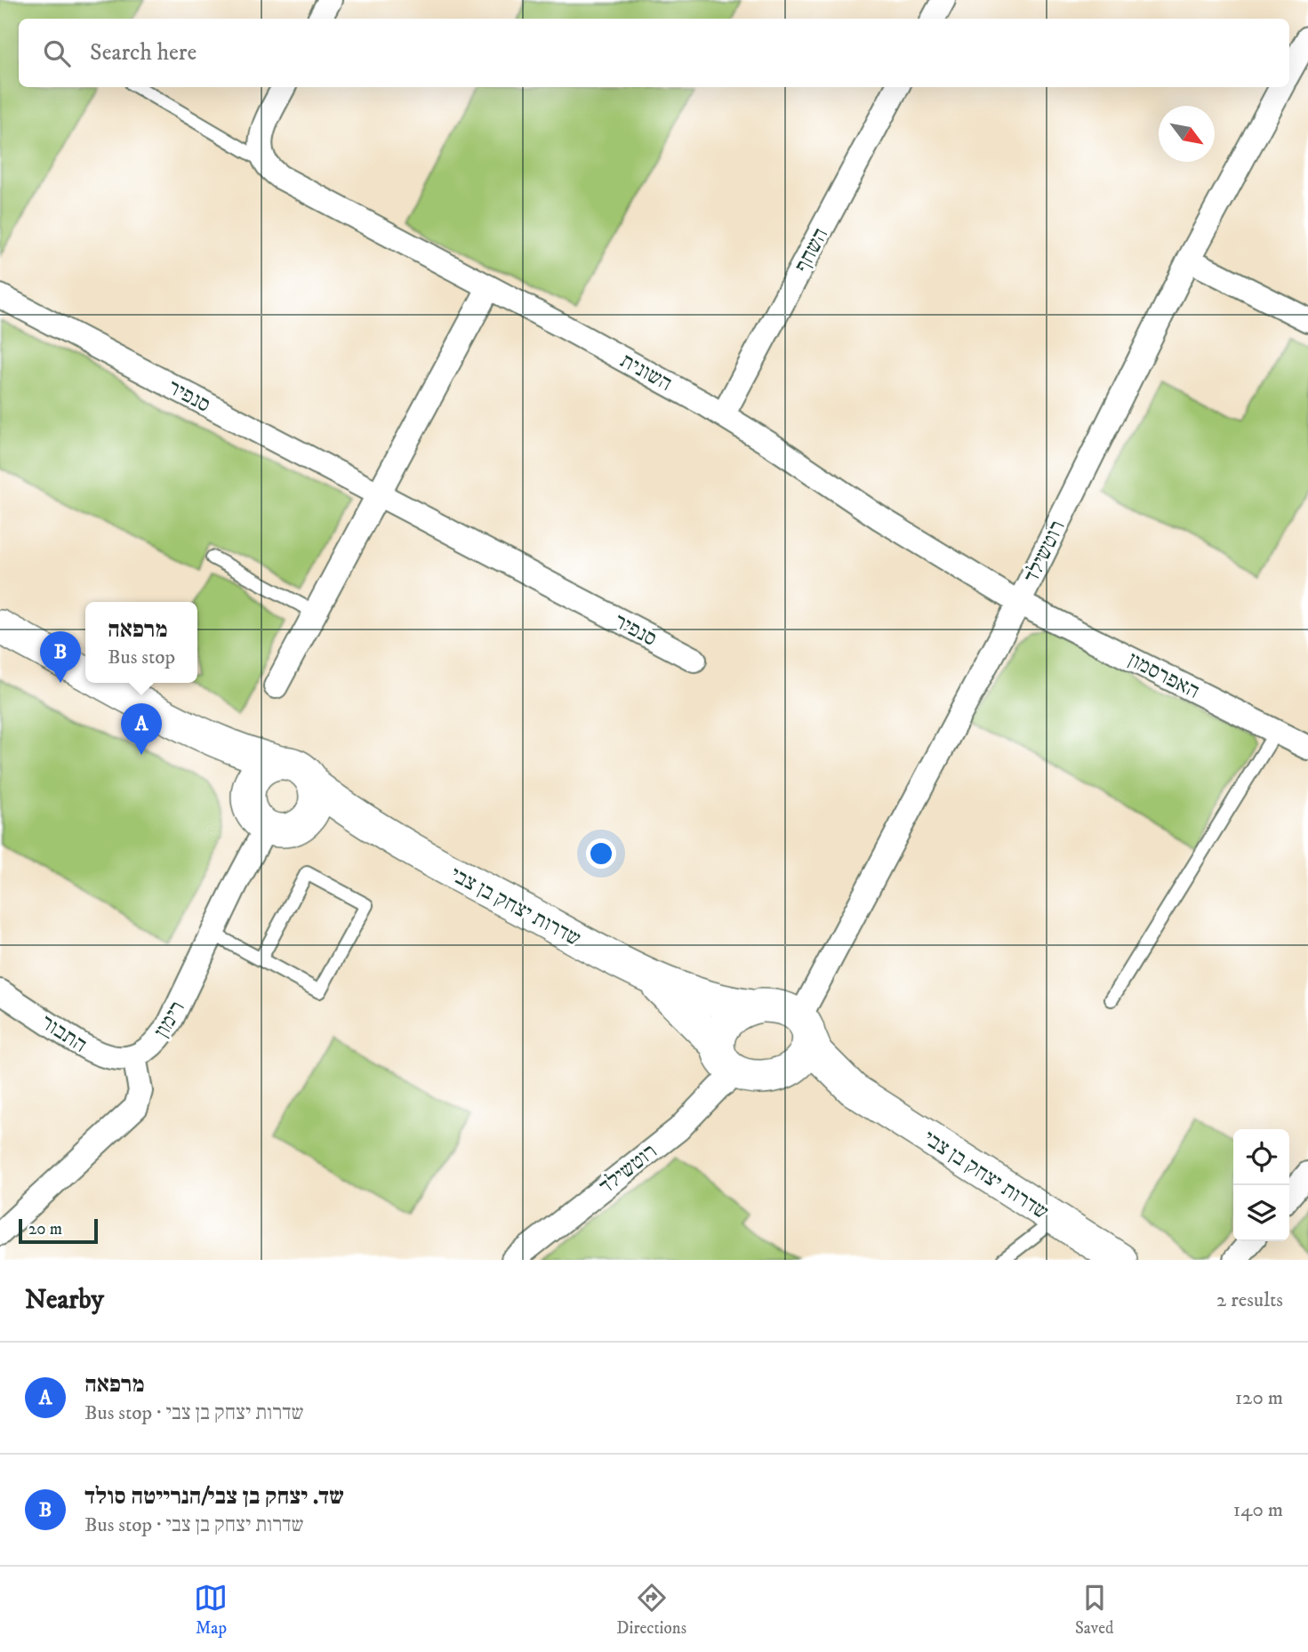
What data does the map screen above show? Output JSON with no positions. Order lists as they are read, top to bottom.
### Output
{
  "streets": {
    "street": [
      "השחף",
      "השונית",
      "סנפיר",
      "רוטשילד",
      "האפרסמון",
      "שדרות יצחק בן צבי",
      "רימון",
      "התבור"
    ]
  },
  "crossings": [
    ["השחף", "השונית"],
    ["השונית", "רוטשילד"],
    ["השונית", "האפרסמון"],
    ["רוטשילד", "האפרסמון"],
    ["רוטשילד", "שדרות יצחק בן צבי"],
    ["שדרות יצחק בן צבי", "רימון"],
    ["רימון", "התבור"]
  ],
  "scale_bar": "20 m",
  "north": "bottom right",
  "page": {
    "search": "Search here",
    "popup": ["מרפאה", "Bus stop"],
    "pins": ["B", "A"],
    "scale": "20 m",
    "heading": ["Nearby", "2 results"],
    "list": [
      {
        "mark": "A",
        "name": "מרפאה",
        "note": "Bus stop · שדרות יצחק בן צבי",
        "value": "120 m"
      },
      {
        "mark": "B",
        "name": "שד. יצחק בן צבי/הנרייטה סולד",
        "note": "Bus stop · שדרות יצחק בן צבי",
        "value": "140 m"
      }
    ],
    "nav": ["Map", "Directions", "Saved"]
  }
}
